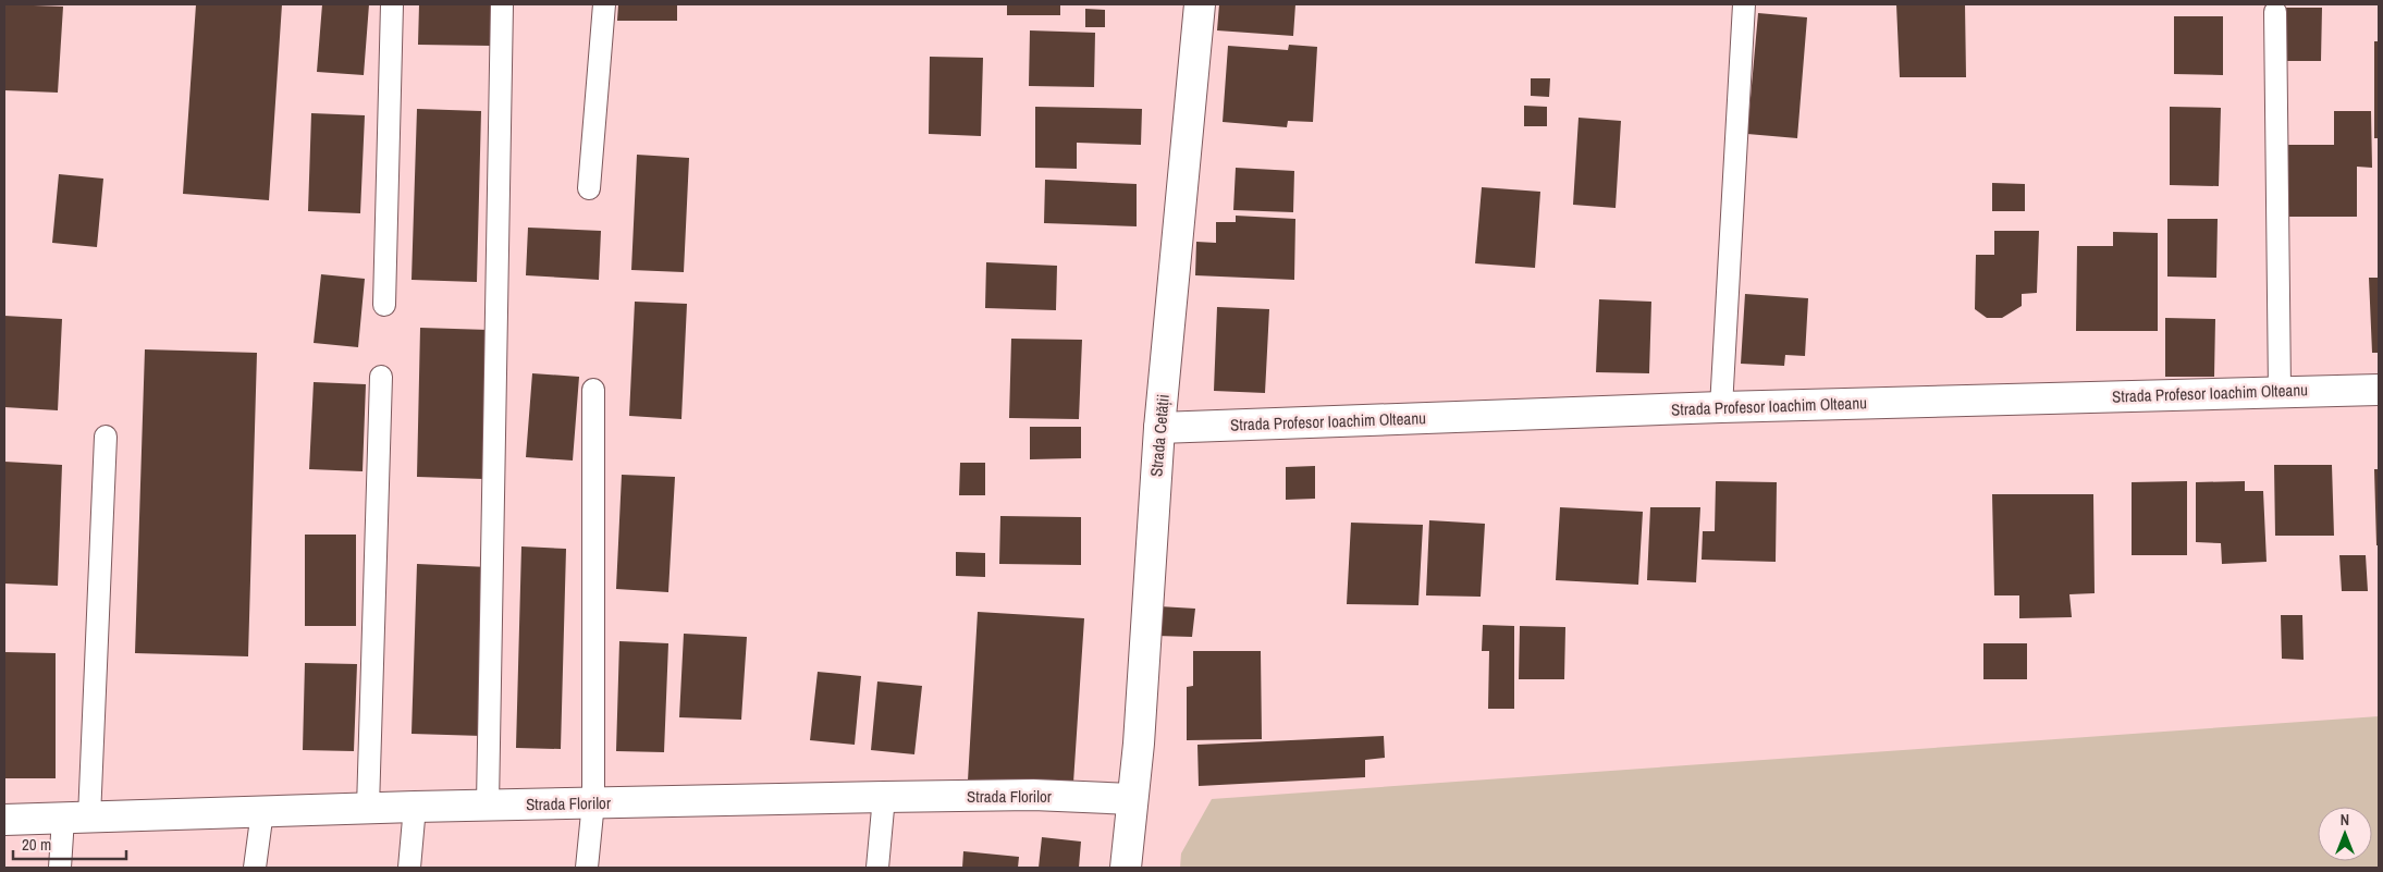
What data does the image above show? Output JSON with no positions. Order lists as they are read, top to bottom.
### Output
{
  "streets": {
    "street": ["Strada Profesor Ioachim Olteanu", "Strada Cetății", "Strada Florilor"]
  },
  "crossings": [
    ["Strada Profesor Ioachim Olteanu", "Strada Cetății"],
    ["Strada Cetății", "Strada Florilor"]
  ],
  "scale_bar": "20 m",
  "north": "top"
}
